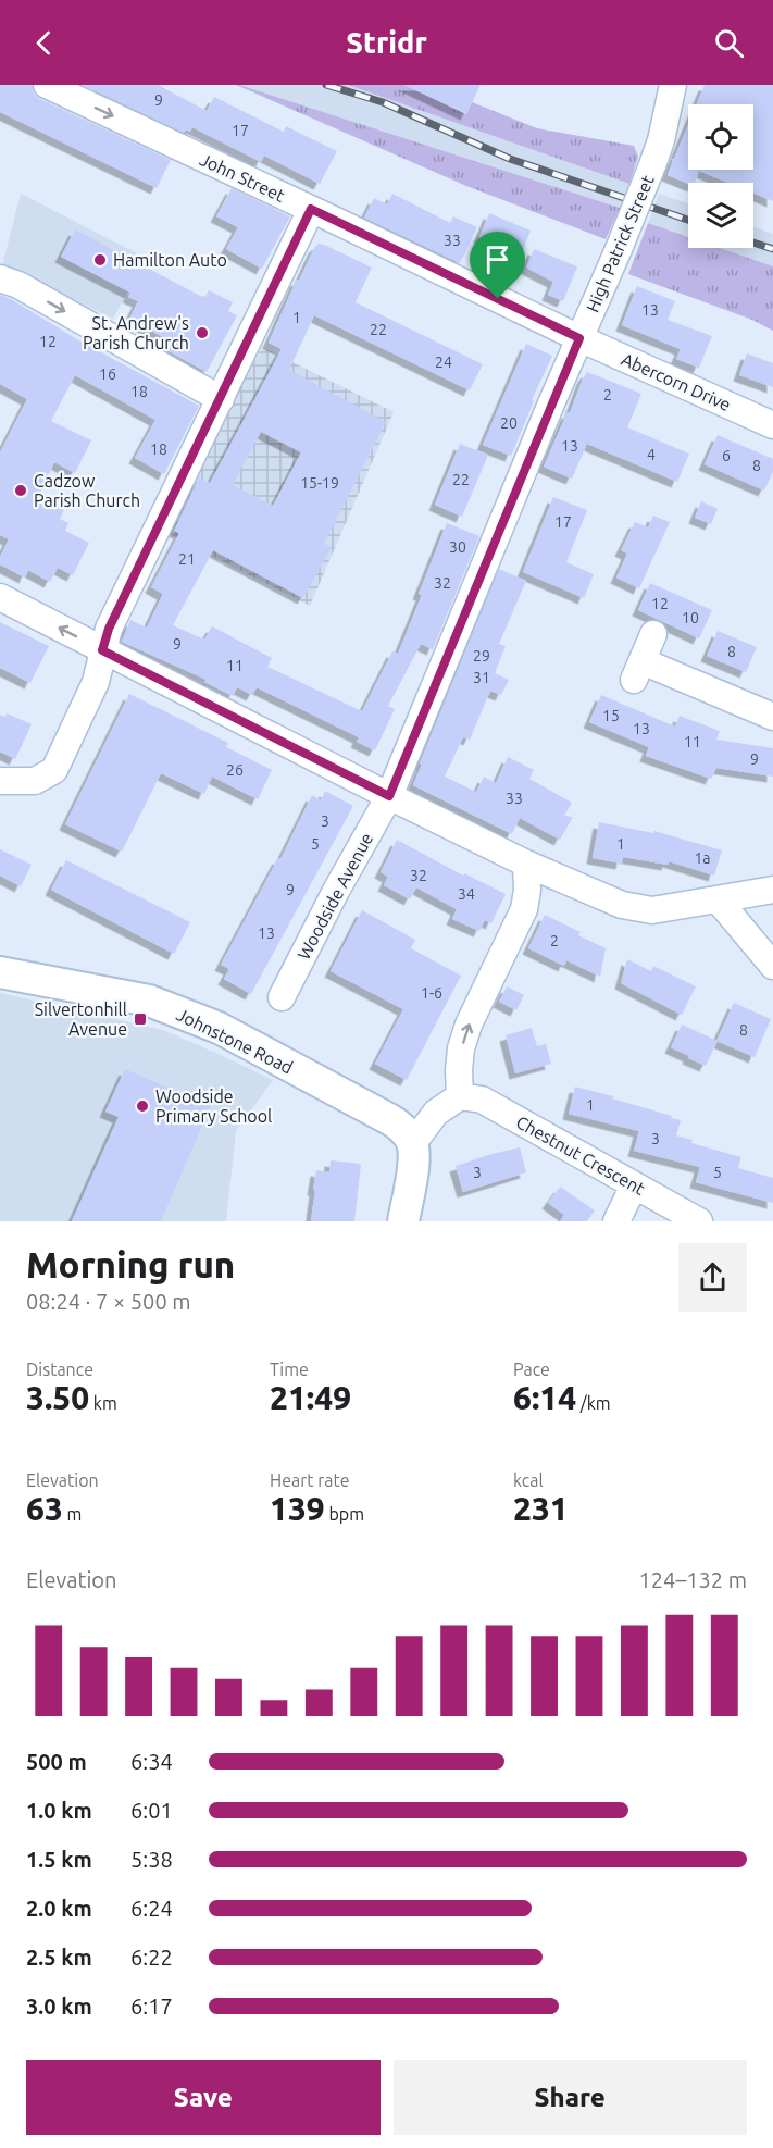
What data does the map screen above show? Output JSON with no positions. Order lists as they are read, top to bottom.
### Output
{
  "streets": {
    "street": [
      "John Street",
      "High Patrick Street",
      "Abercorn Drive",
      "Woodside Avenue",
      "Johnstone Road",
      "Chestnut Crescent"
    ]
  },
  "crossings": [
    ["John Street", "High Patrick Street"],
    ["John Street", "Abercorn Drive"],
    ["High Patrick Street", "Abercorn Drive"],
    ["High Patrick Street", "Woodside Avenue"]
  ],
  "places": {
    "other": [
      "Hamilton Auto",
      "St. Andrew's Parish Church",
      "Cadzow Parish Church",
      "Woodside Primary School"
    ],
    "transit": ["Silvertonhill Avenue"]
  },
  "house_numbers": [
    "9",
    "17",
    "33",
    "13",
    "1",
    "22",
    "12",
    "24",
    "16",
    "18",
    "2",
    "20",
    "13",
    "18",
    "4",
    "6",
    "8",
    "22",
    "15-19",
    "17",
    "30",
    "21",
    "32",
    "12",
    "10",
    "9",
    "8",
    "29",
    "11",
    "31",
    "15",
    "13",
    "11",
    "9",
    "26",
    "33",
    "3",
    "5",
    "1",
    "1a",
    "32",
    "9",
    "34",
    "13",
    "2",
    "1-6",
    "8",
    "1",
    "3",
    "3",
    "5"
  ],
  "page": {
    "header": "Stridr",
    "heading": ["Morning run", "08:24 · 7 × 500 m"],
    "stats": [
      ["Distance", "3.50 km"],
      ["Time", "21:49"],
      ["Pace", "6:14 /km"],
      ["Elevation", "63 m"],
      ["Heart rate", "139 bpm"],
      ["kcal", "231"]
    ],
    "chart": ["Elevation", "124–132 m"],
    "list": [
      {
        "name": "500 m",
        "note": "6:34"
      },
      {
        "name": "1.0 km",
        "note": "6:01"
      },
      {
        "name": "1.5 km",
        "note": "5:38"
      },
      {
        "name": "2.0 km",
        "note": "6:24"
      },
      {
        "name": "2.5 km",
        "note": "6:22"
      },
      {
        "name": "3.0 km",
        "note": "6:17"
      }
    ],
    "buttons": ["Save", "Share"]
  }
}
